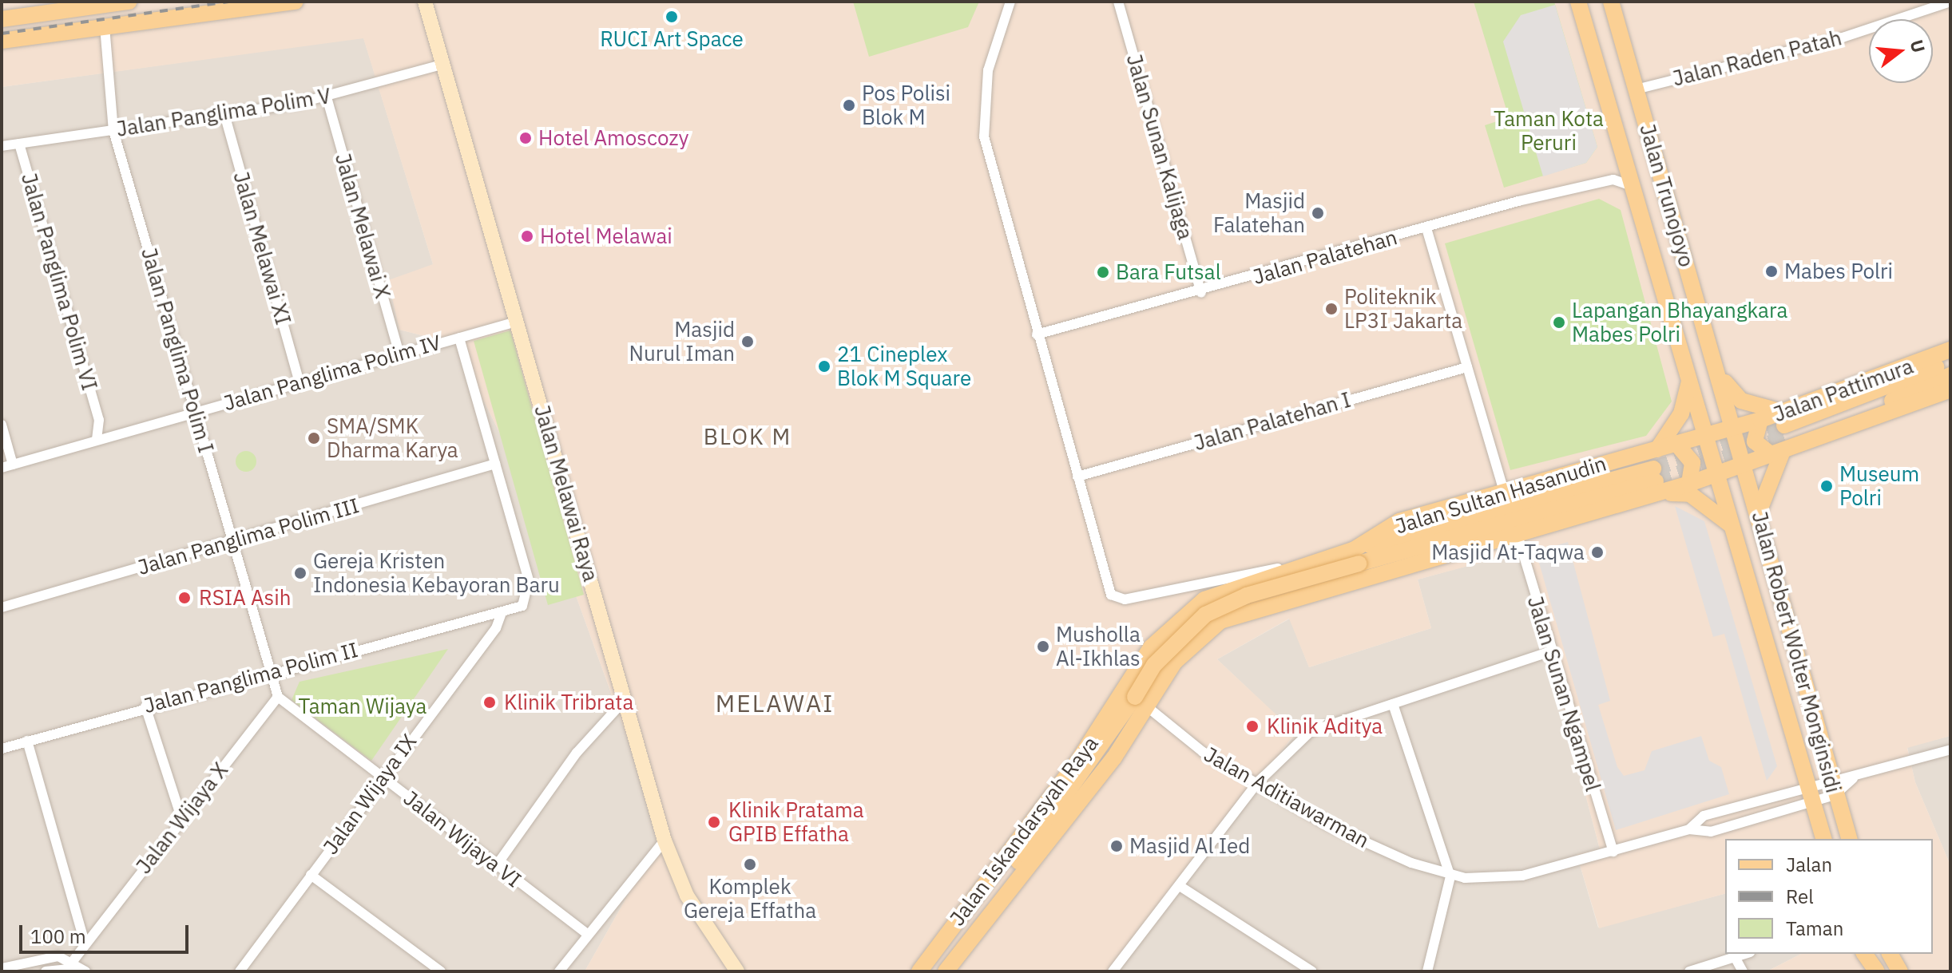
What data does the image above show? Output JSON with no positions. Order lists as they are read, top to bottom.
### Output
{
  "streets": {
    "main road": [
      "Jalan Trunojoyo",
      "Jalan Pattimura",
      "Jalan Melawai Raya",
      "Jalan Sultan Hasanudin",
      "Jalan Robert Wolter Monginsidi",
      "Jalan Iskandarsyah Raya"
    ],
    "street": [
      "Jalan Raden Patah",
      "Jalan Panglima Polim V",
      "Jalan Sunan Kalijaga",
      "Jalan Melawai X",
      "Jalan Melawai XI",
      "Jalan Palatehan",
      "Jalan Panglima Polim VI",
      "Jalan Panglima Polim I",
      "Jalan Panglima Polim IV",
      "Jalan Palatehan I",
      "Jalan Panglima Polim III",
      "Jalan Panglima Polim II",
      "Jalan Sunan Ngampel",
      "Jalan Wijaya IX",
      "Jalan Aditiawarman",
      "Jalan Wijaya X",
      "Jalan Wijaya VI"
    ]
  },
  "crossings": [
    ["Jalan Raden Patah", "Jalan Trunojoyo"],
    ["Jalan Panglima Polim V", "Jalan Melawai X"],
    ["Jalan Panglima Polim V", "Jalan Melawai XI"],
    ["Jalan Panglima Polim V", "Jalan Panglima Polim VI"],
    ["Jalan Panglima Polim V", "Jalan Panglima Polim I"],
    ["Jalan Panglima Polim V", "Jalan Melawai Raya"],
    ["Jalan Sunan Kalijaga", "Jalan Palatehan"],
    ["Jalan Trunojoyo", "Jalan Pattimura"],
    ["Jalan Trunojoyo", "Jalan Sultan Hasanudin"],
    ["Jalan Trunojoyo", "Jalan Robert Wolter Monginsidi"],
    ["Jalan Melawai X", "Jalan Panglima Polim IV"],
    ["Jalan Melawai XI", "Jalan Panglima Polim IV"],
    ["Jalan Panglima Polim VI", "Jalan Panglima Polim IV"],
    ["Jalan Panglima Polim I", "Jalan Panglima Polim IV"],
    ["Jalan Panglima Polim I", "Jalan Panglima Polim III"],
    ["Jalan Panglima Polim I", "Jalan Panglima Polim II"],
    ["Jalan Panglima Polim IV", "Jalan Melawai Raya"],
    ["Jalan Panglima Polim IV", "Jalan Wijaya IX"],
    ["Jalan Pattimura", "Jalan Sultan Hasanudin"],
    ["Jalan Pattimura", "Jalan Robert Wolter Monginsidi"],
    ["Jalan Sultan Hasanudin", "Jalan Robert Wolter Monginsidi"],
    ["Jalan Sultan Hasanudin", "Jalan Sunan Ngampel"],
    ["Jalan Sultan Hasanudin", "Jalan Aditiawarman"],
    ["Jalan Sultan Hasanudin", "Jalan Iskandarsyah Raya"],
    ["Jalan Panglima Polim III", "Jalan Wijaya IX"],
    ["Jalan Robert Wolter Monginsidi", "Jalan Aditiawarman"],
    ["Jalan Panglima Polim II", "Jalan Wijaya IX"],
    ["Jalan Sunan Ngampel", "Jalan Aditiawarman"],
    ["Jalan Wijaya IX", "Jalan Wijaya VI"],
    ["Jalan Aditiawarman", "Jalan Iskandarsyah Raya"],
    ["Jalan Wijaya X", "Jalan Wijaya VI"]
  ],
  "districts": ["BLOK M", "MELAWAI"],
  "parks": ["Taman Kota Peruri", "Taman Wijaya"],
  "places": [
    "RUCI Art Space",
    "Pos Polisi Blok M",
    "Hotel Amoscozy",
    "Masjid Falatehan",
    "Hotel Melawai",
    "Mabes Polri",
    "Bara Futsal",
    "Politeknik LP3I Jakarta",
    "Lapangan Bhayangkara Mabes Polri",
    "Masjid Nurul Iman",
    "21 Cineplex Blok M Square",
    "SMA/SMK Dharma Karya",
    "Museum Polri",
    "Masjid At-Taqwa",
    "Gereja Kristen Indonesia Kebayoran Baru",
    "RSIA Asih",
    "Musholla Al-Ikhlas",
    "Klinik Tribrata",
    "Klinik Aditya",
    "Klinik Pratama GPIB Effatha",
    "Masjid Al Ied",
    "Komplek Gereja Effatha"
  ],
  "legend": ["Jalan", "Rel", "Taman"],
  "scale_bar": "100 m",
  "north": "right"
}
